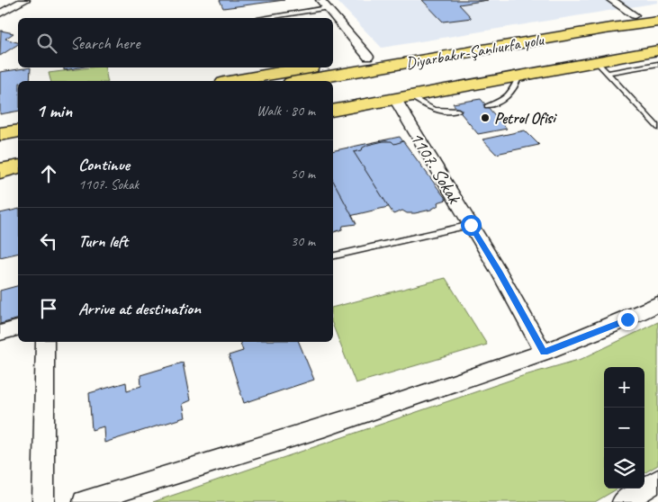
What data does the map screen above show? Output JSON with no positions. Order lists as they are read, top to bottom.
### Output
{
  "streets": {
    "highway": ["Diyarbakır-Şanlıurfa yolu"],
    "street": ["1107. Sokak"]
  },
  "places": ["Petrol Ofisi"],
  "page": {
    "search": "Search here",
    "heading": ["1 min", "Walk · 80 m"],
    "list": [
      ["Continue", "1107. Sokak", "50 m"],
      ["Turn left", "30 m"],
      "Arrive at destination"
    ],
    "map_buttons": ["+", "−"]
  }
}
